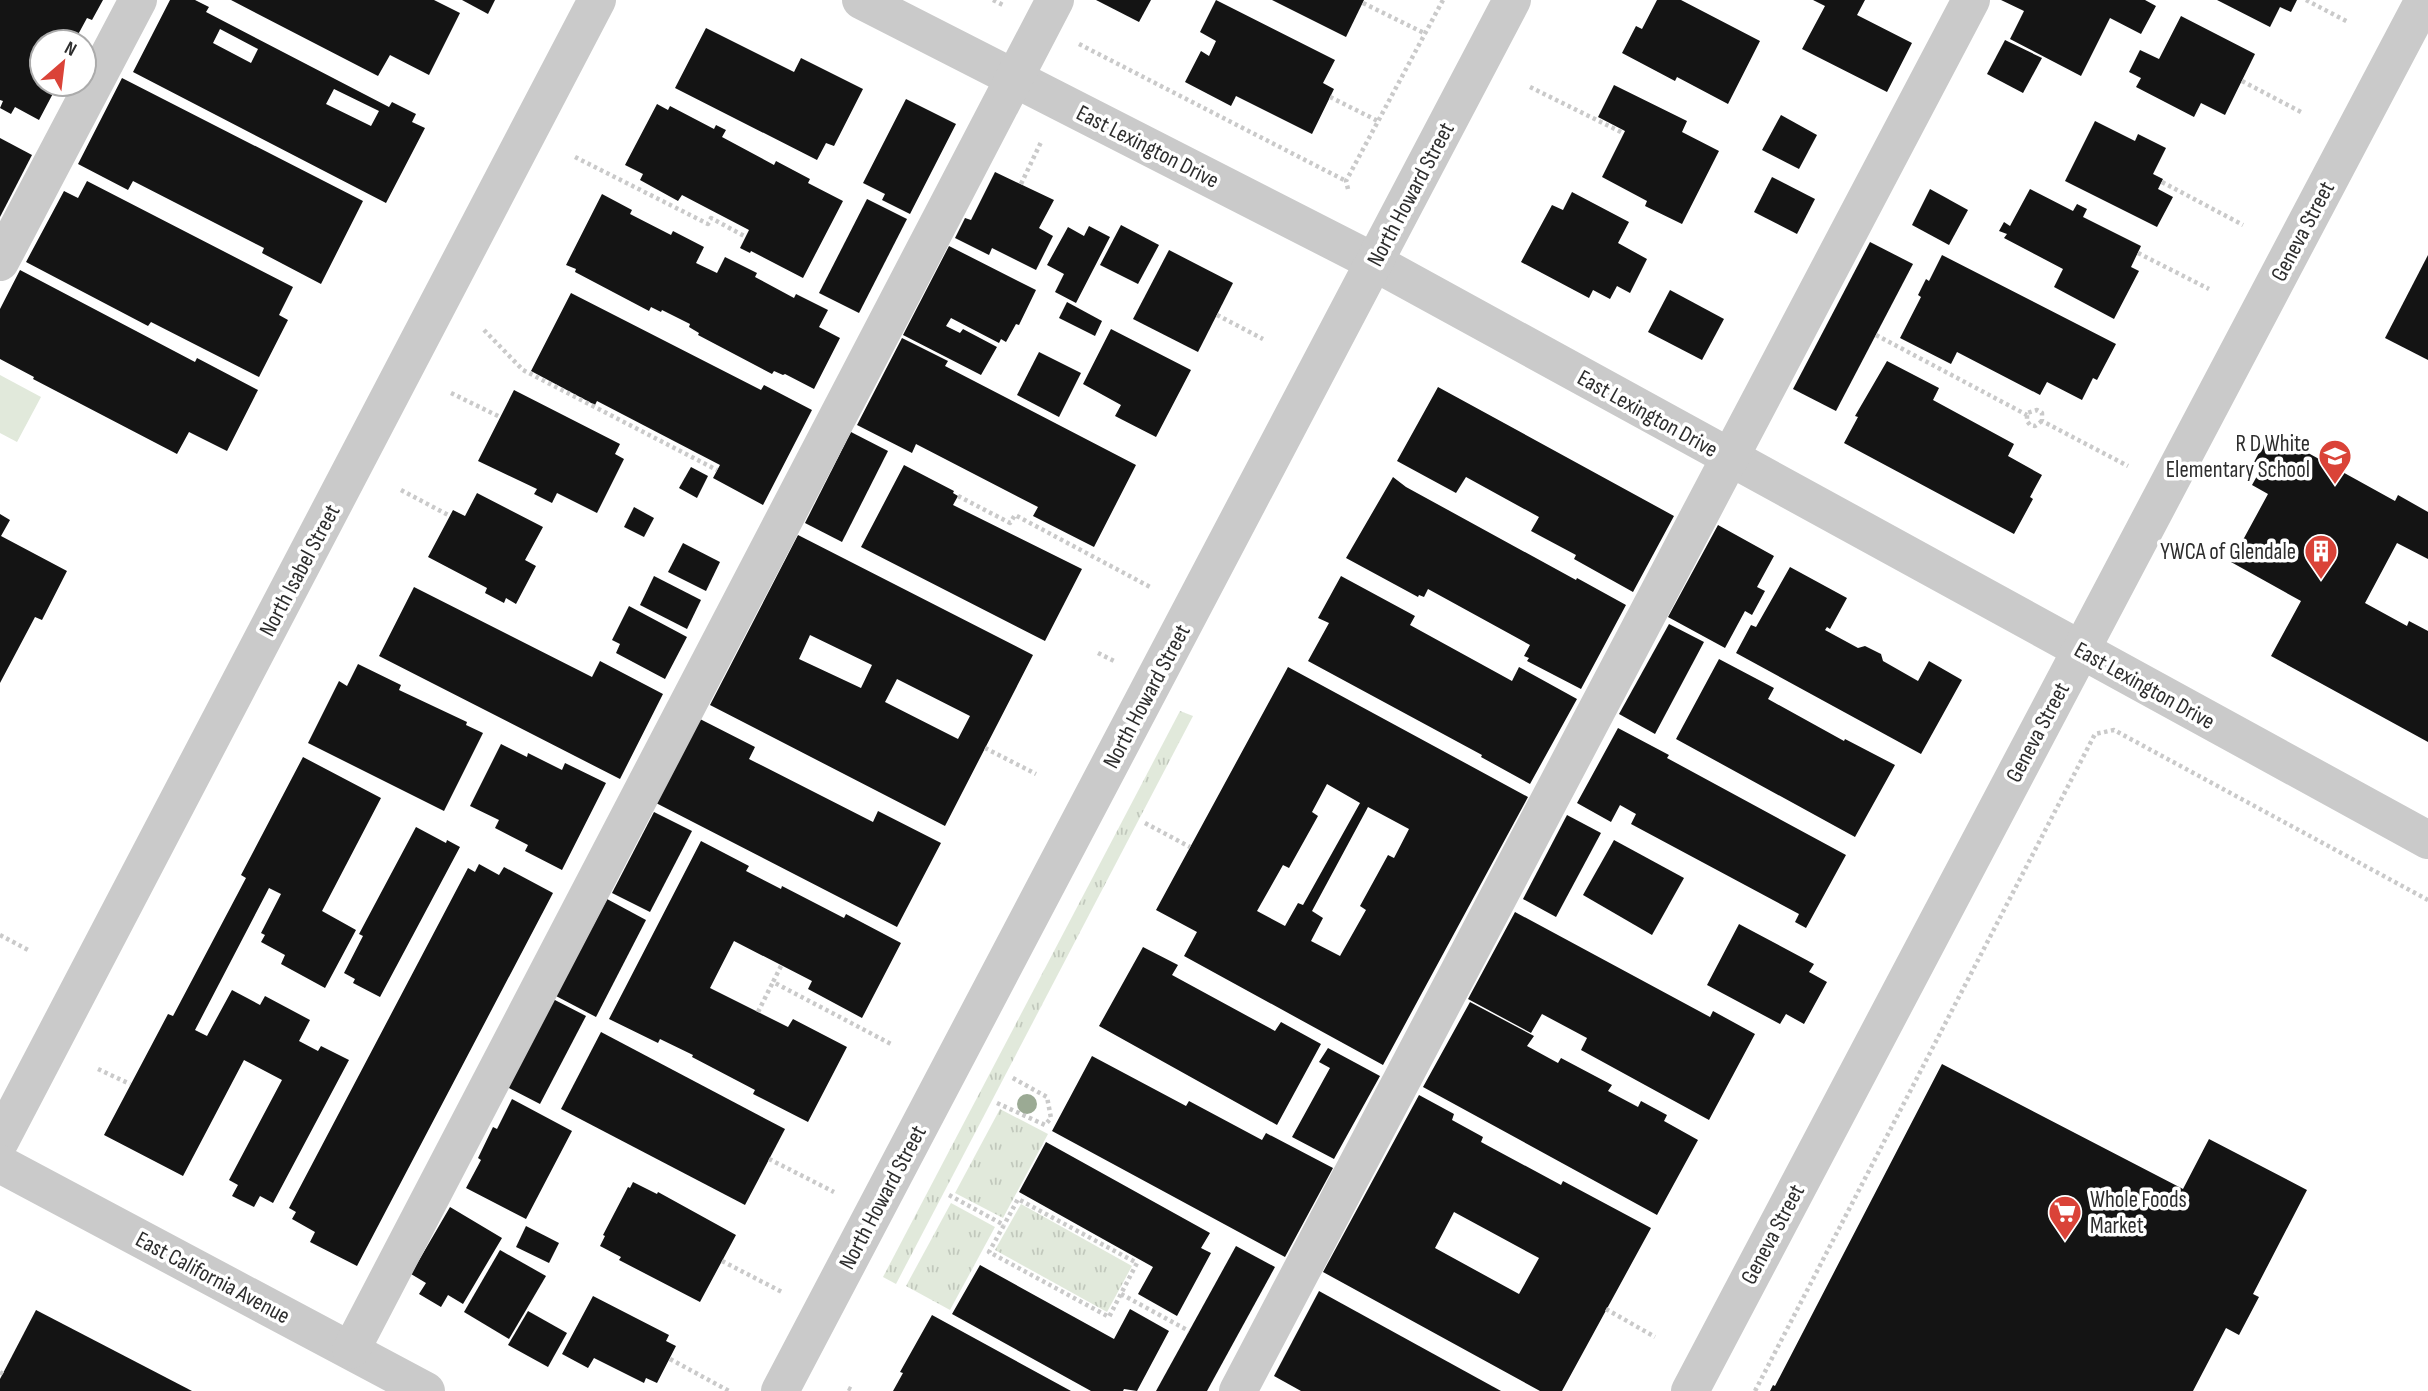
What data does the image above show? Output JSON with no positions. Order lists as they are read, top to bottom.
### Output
{
  "streets": {
    "street": [
      "East Lexington Drive",
      "North Howard Street",
      "Geneva Street",
      "North Isabel Street",
      "East California Avenue"
    ]
  },
  "crossings": [
    ["East Lexington Drive", "North Howard Street"],
    ["East Lexington Drive", "Geneva Street"]
  ],
  "places": {
    "school or university": ["R D White Elementary School"],
    "building": ["YWCA of Glendale"],
    "supermarket": ["Whole Foods Market"]
  },
  "north": "top right"
}
